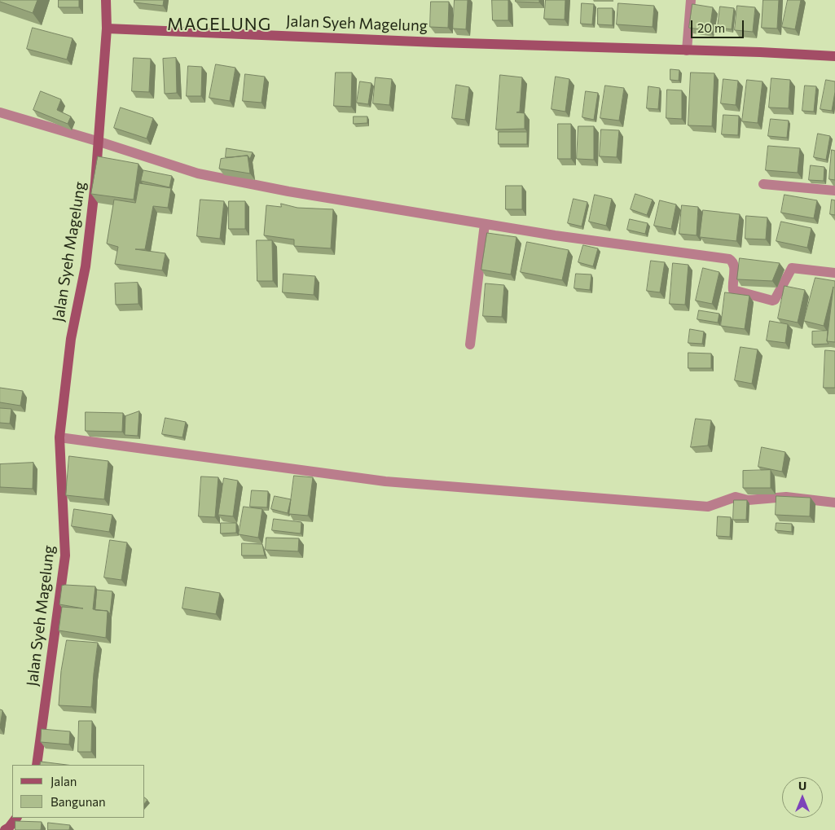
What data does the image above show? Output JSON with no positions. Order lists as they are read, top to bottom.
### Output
{
  "streets": {
    "street": ["Jalan Syeh Magelung"]
  },
  "districts": ["MAGELUNG"],
  "legend": ["Jalan", "Bangunan"],
  "scale_bar": "20 m",
  "north": "top"
}
